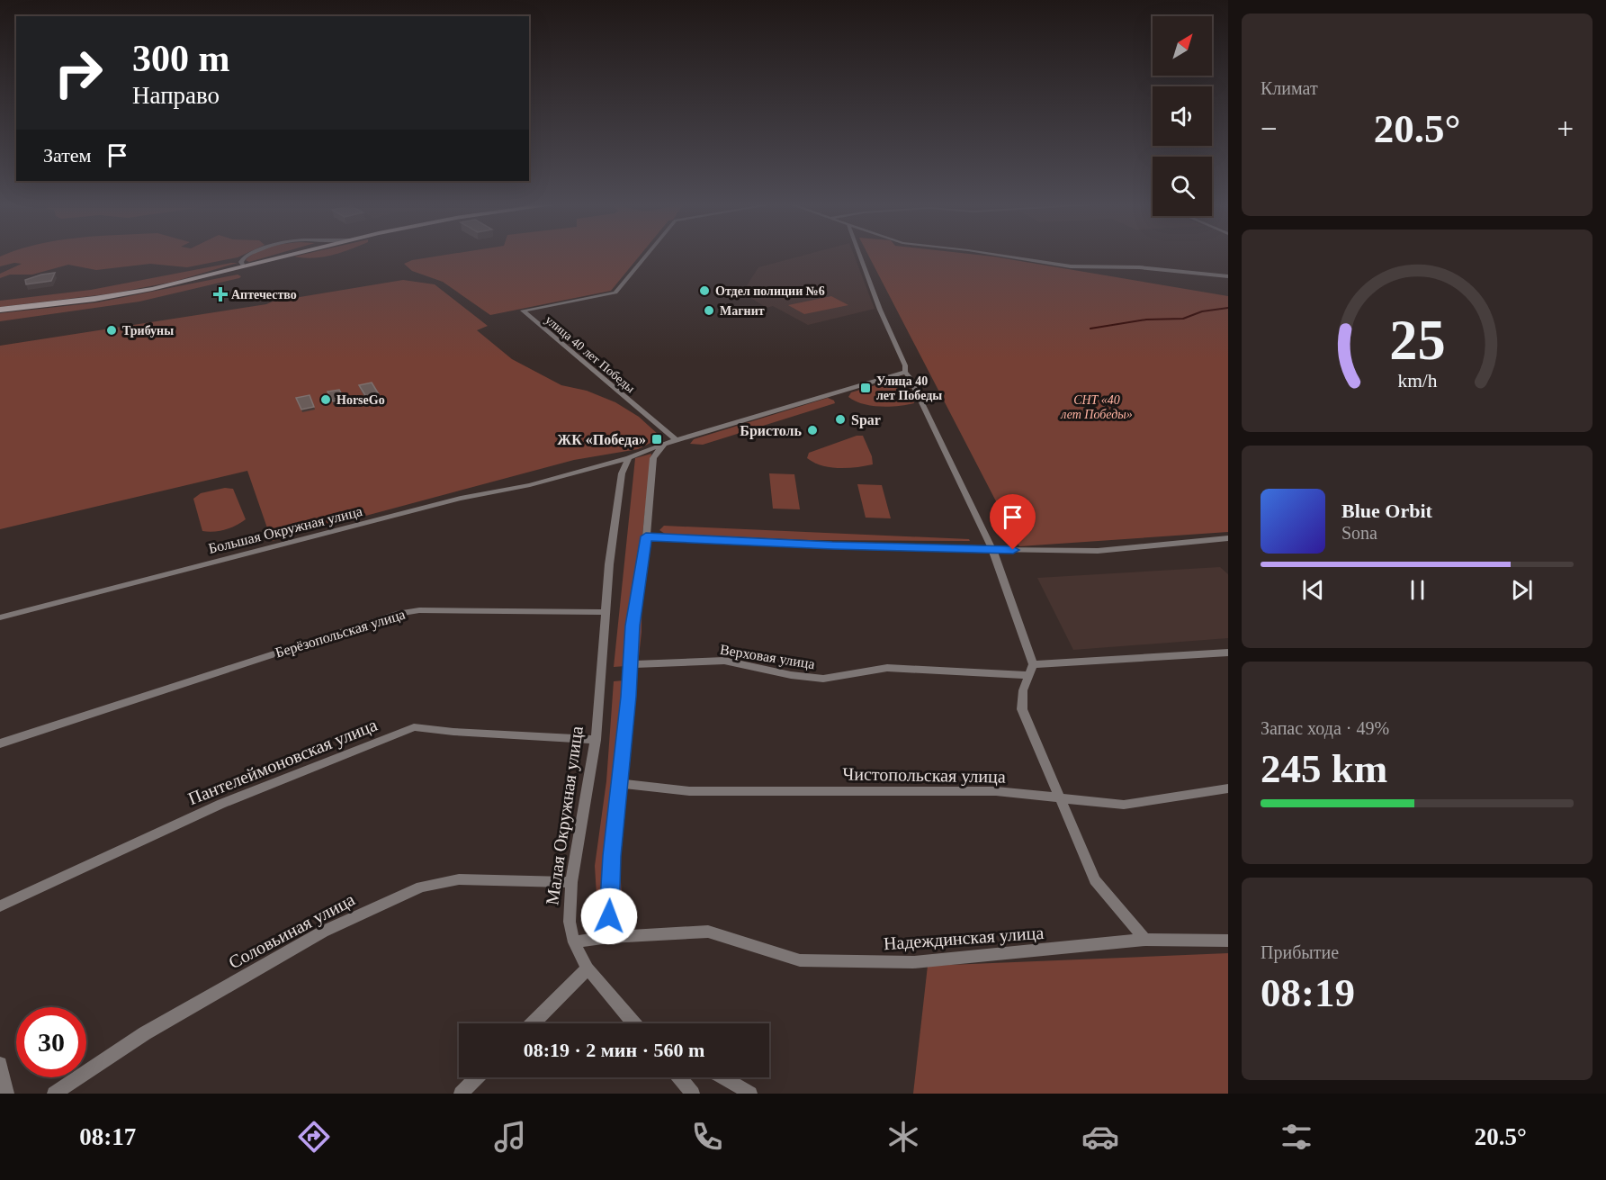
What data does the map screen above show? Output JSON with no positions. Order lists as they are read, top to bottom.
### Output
{
  "streets": {
    "street": [
      "улица 40 лет Победы",
      "Большая Окружная улица",
      "Берёзопольская улица",
      "Верховая улица",
      "Пантелеймоновская улица",
      "Чистопольская улица",
      "Малая Окружная улица",
      "Соловьиная улица",
      "Надеждинская улица"
    ]
  },
  "crossings": [
    ["улица 40 лет Победы", "Большая Окружная улица"],
    ["Берёзопольская улица", "Малая Окружная улица"],
    ["Пантелеймоновская улица", "Малая Окружная улица"],
    ["Малая Окружная улица", "Соловьиная улица"],
    ["Малая Окружная улица", "Надеждинская улица"]
  ],
  "parks": ["СНТ «40 лет Победы»"],
  "places": {
    "other": [
      "Отдел полиции №6",
      "Магнит",
      "Трибуны",
      "HorseGo",
      "Spar",
      "Бристоль"
    ],
    "health": ["Аптечество"],
    "transit": ["Улица 40 лет Победы", "ЖК «Победа»"]
  },
  "north": "top right",
  "page": {
    "tile": [
      "Климат",
      ["Запас хода · 49%", "245 km"],
      ["Прибытие", "08:19"]
    ],
    "turn": ["300 m", "Направо"],
    "heat": ["−", "20.5°", "+"],
    "then": "Затем",
    "song": ["Blue Orbit", "Sona"],
    "limit": "30",
    "trip": "08:19 · 2 мин · 560 m",
    "tabs": ["08:17", "20.5°"],
    "gauge": ["25", "km/h"]
  }
}
